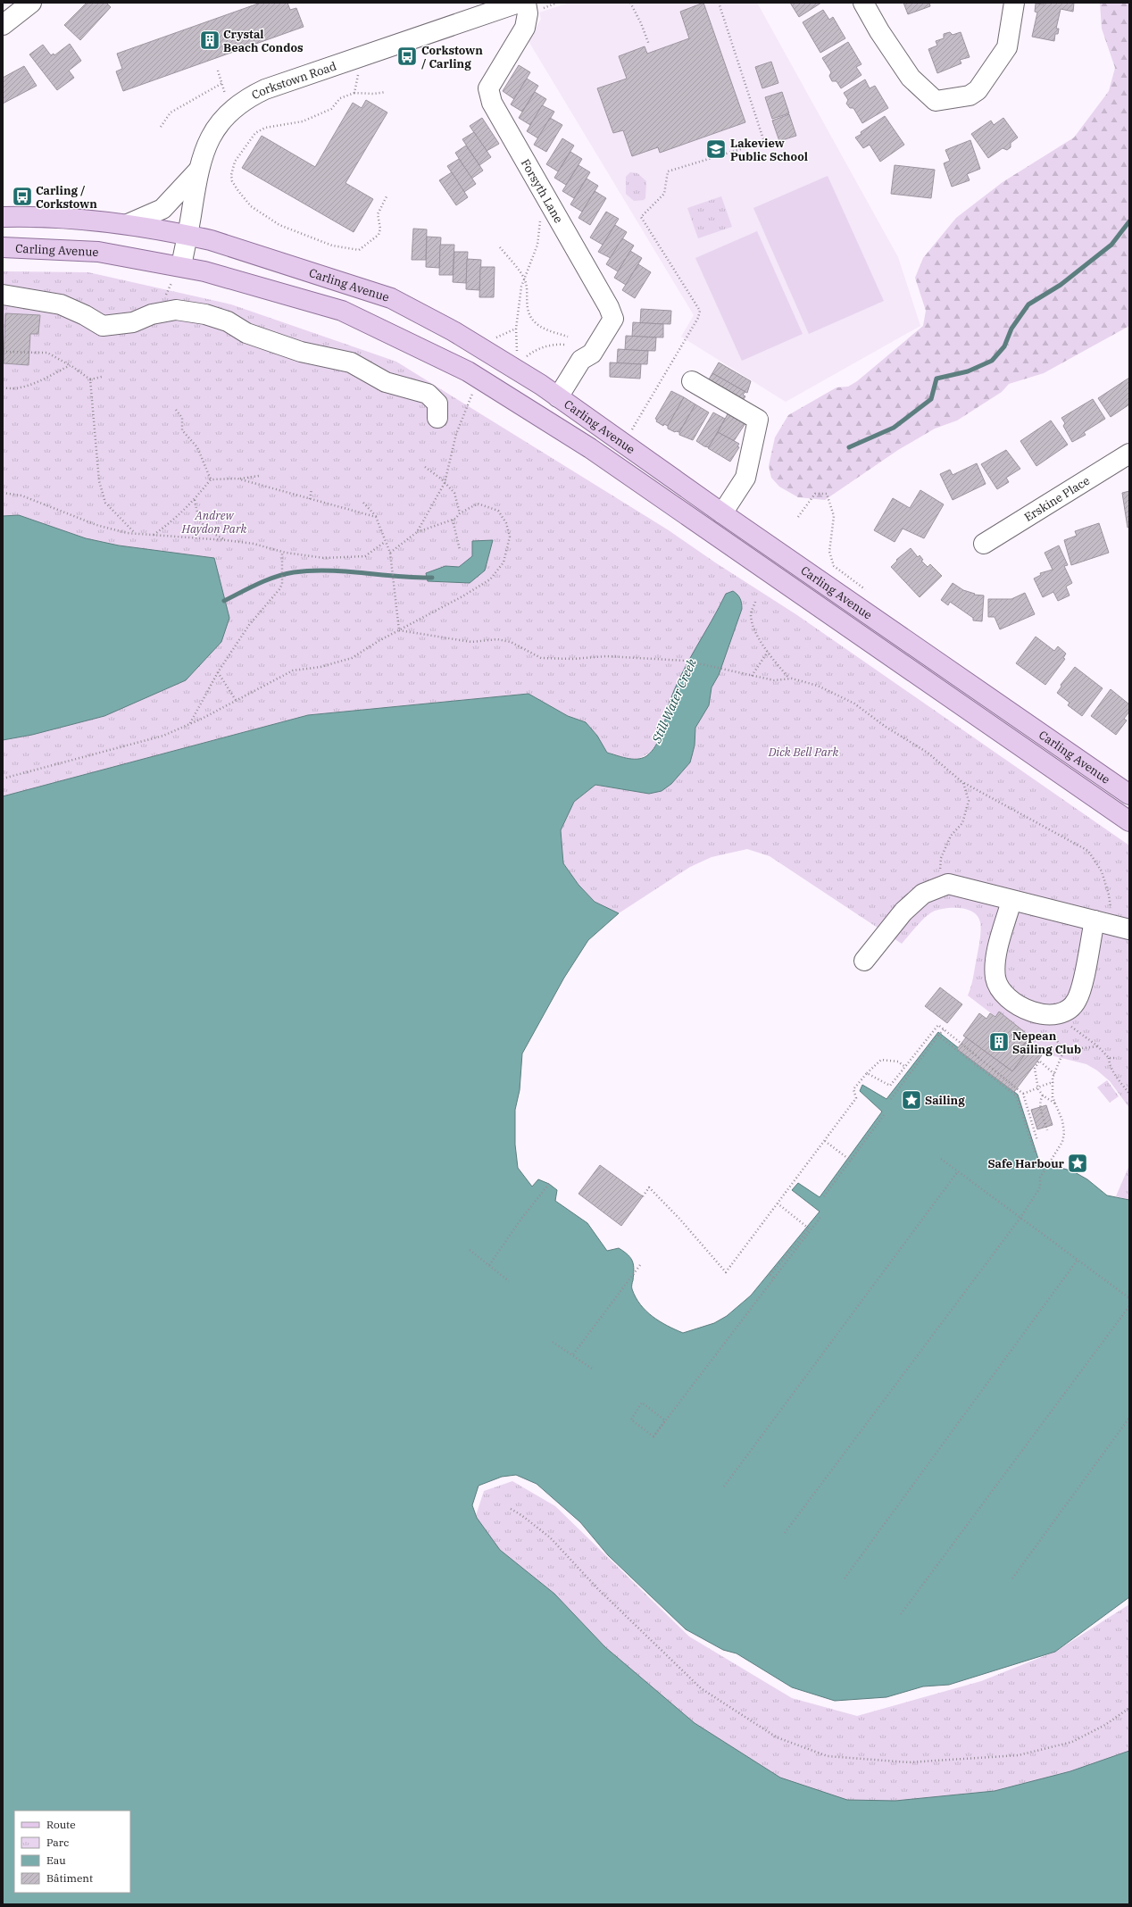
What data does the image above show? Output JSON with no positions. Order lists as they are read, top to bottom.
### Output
{
  "streets": {
    "main road": ["Carling Avenue"],
    "street": ["Corkstown Road", "Forsyth Lane", "Erskine Place"]
  },
  "crossings": [
    ["Corkstown Road", "Carling Avenue"],
    ["Forsyth Lane", "Carling Avenue"]
  ],
  "water": ["Still Water Creek"],
  "parks": ["Andrew Haydon Park", "Dick Bell Park"],
  "places": {
    "building": ["Crystal Beach Condos", "Nepean Sailing Club"],
    "bus stop": ["Corkstown / Carling", "Carling / Corkstown"],
    "school or university": ["Lakeview Public School"],
    "place": ["Sailing", "Safe Harbour"]
  },
  "legend": [
    "Route",
    "Parc",
    "Eau",
    "Bâtiment"
  ]
}
